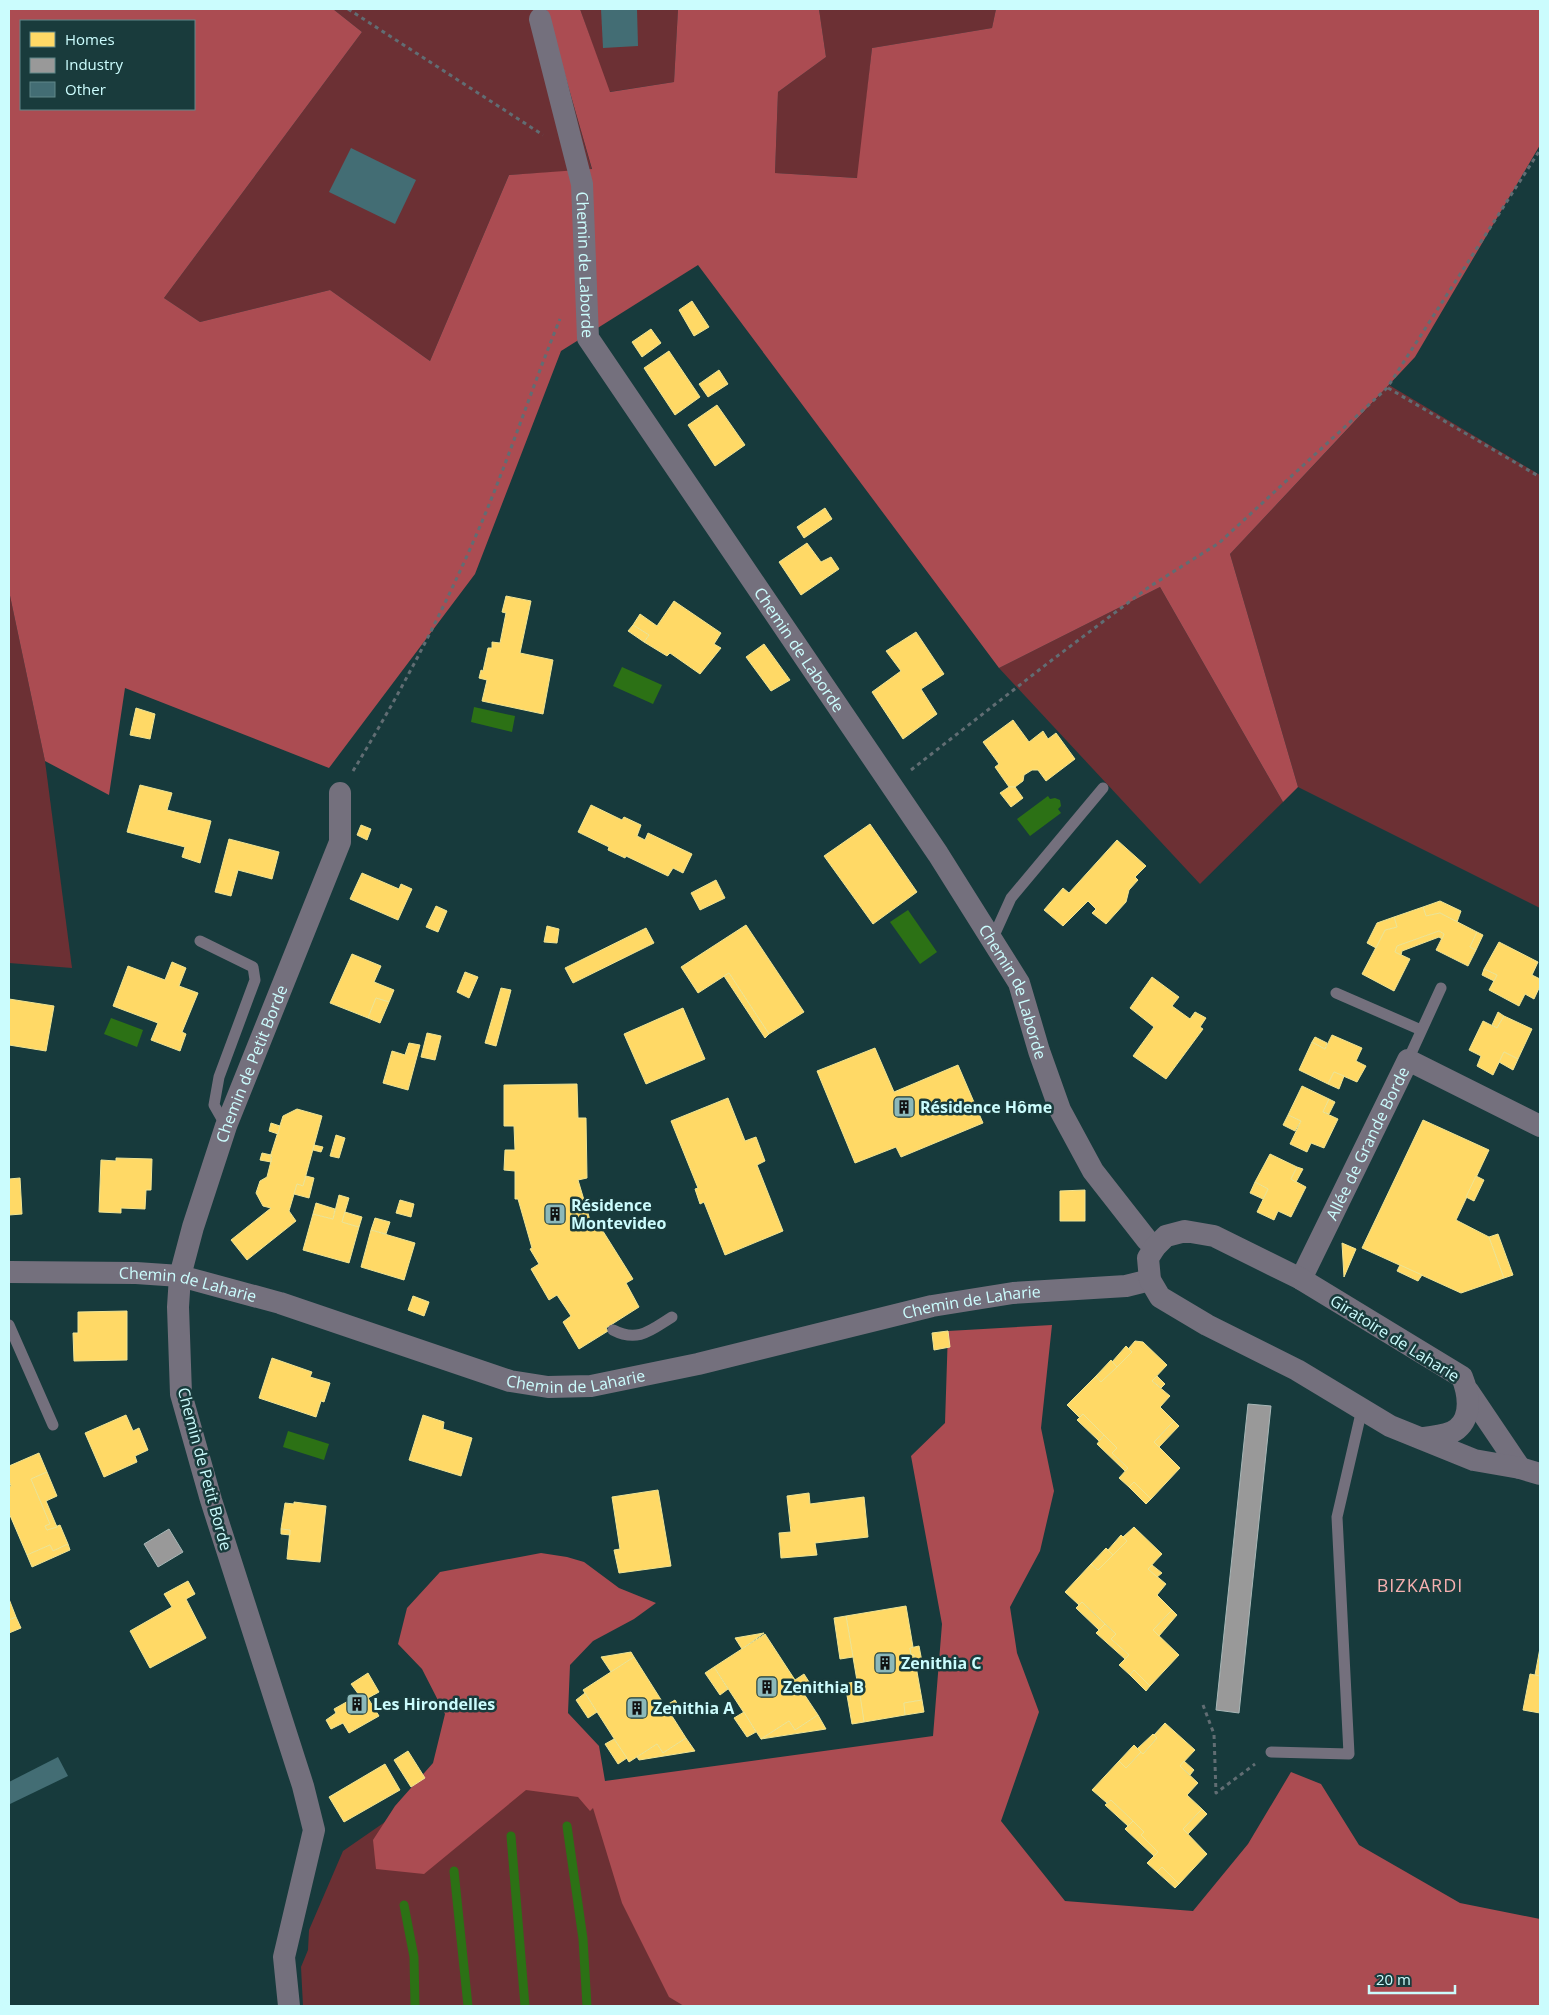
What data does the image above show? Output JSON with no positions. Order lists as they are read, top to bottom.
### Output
{
  "streets": {
    "street": [
      "Chemin de Laborde",
      "Chemin de Petit Borde",
      "Allée de Grande Borde",
      "Chemin de Laharie",
      "Giratoire de Laharie"
    ]
  },
  "crossings": [
    ["Chemin de Laborde", "Giratoire de Laharie"],
    ["Chemin de Petit Borde", "Chemin de Laharie"],
    ["Allée de Grande Borde", "Giratoire de Laharie"]
  ],
  "districts": ["BIZKARDI"],
  "places": {
    "building": [
      "Résidence Hôme",
      "Résidence Montevideo",
      "Zenithia C",
      "Zenithia B",
      "Les Hirondelles",
      "Zenithia A"
    ]
  },
  "legend": ["Homes", "Industry", "Other"],
  "scale_bar": "20 m"
}
